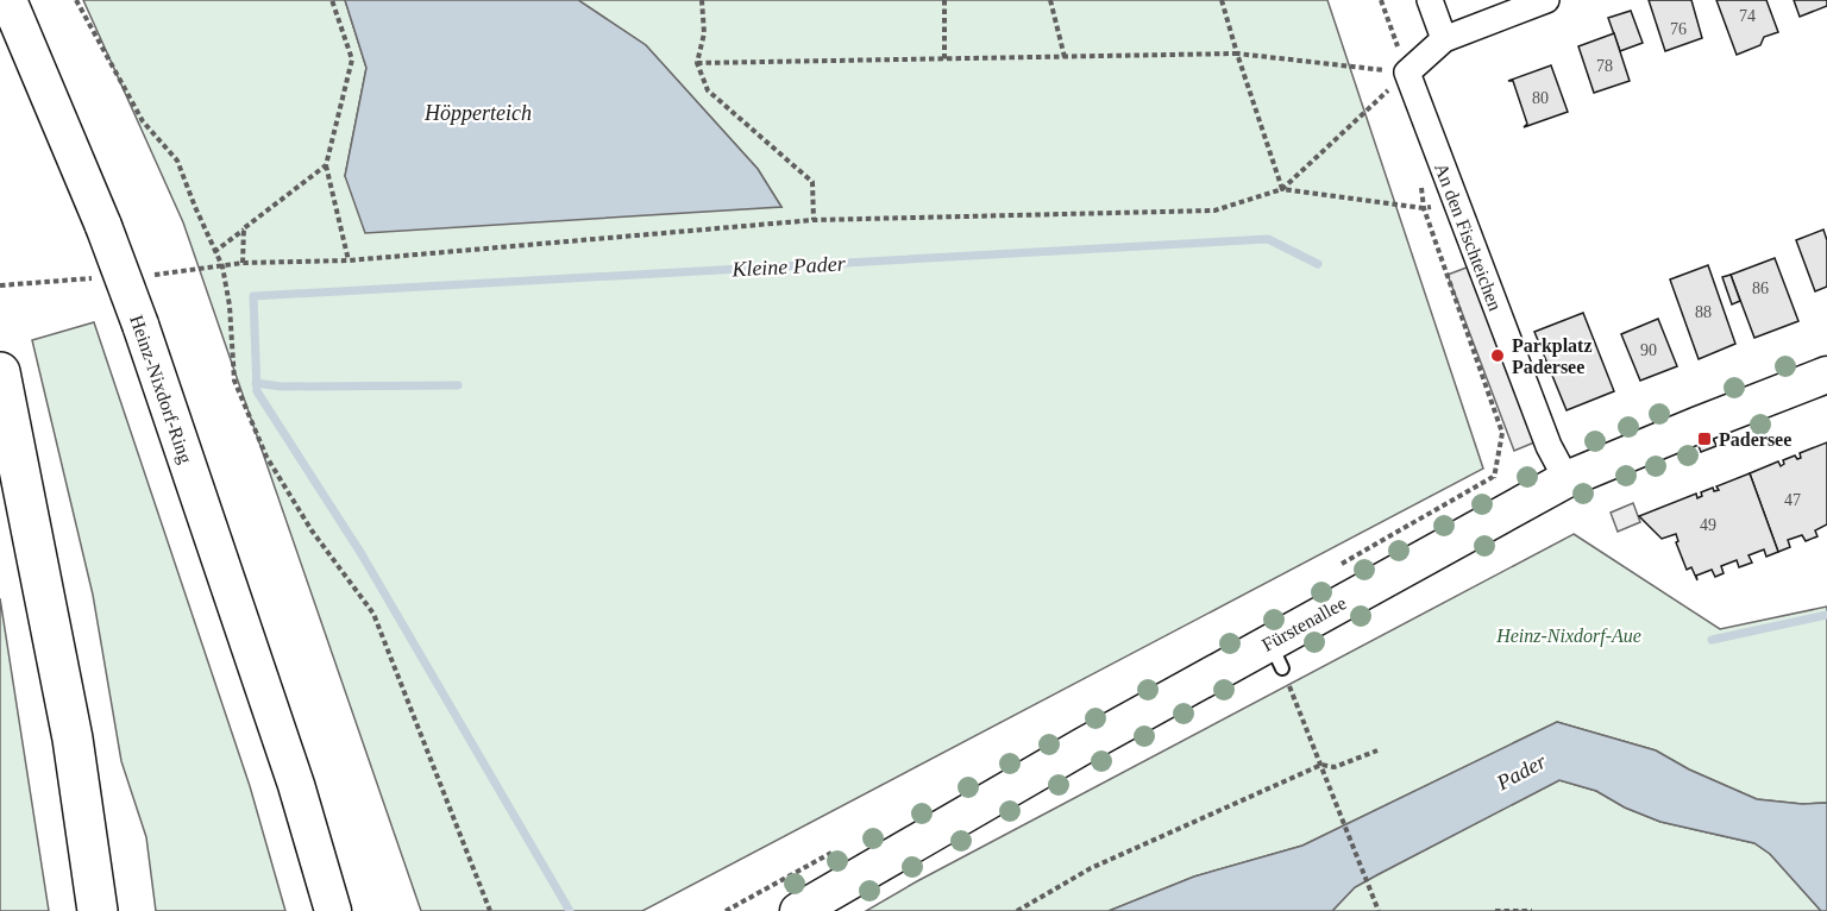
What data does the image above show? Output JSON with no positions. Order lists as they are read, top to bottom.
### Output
{
  "streets": {
    "street": ["An den Fischteichen", "Heinz-Nixdorf-Ring", "Fürstenallee"]
  },
  "crossings": [
    ["An den Fischteichen", "Fürstenallee"]
  ],
  "water": ["Höpperteich", "Kleine Pader", "Pader"],
  "parks": ["Heinz-Nixdorf-Aue"],
  "places": {
    "other": ["Parkplatz Padersee"],
    "transit": ["Padersee"]
  },
  "house_numbers": [
    "74",
    "76",
    "78",
    "80",
    "86",
    "88",
    "90",
    "47",
    "49"
  ]
}
